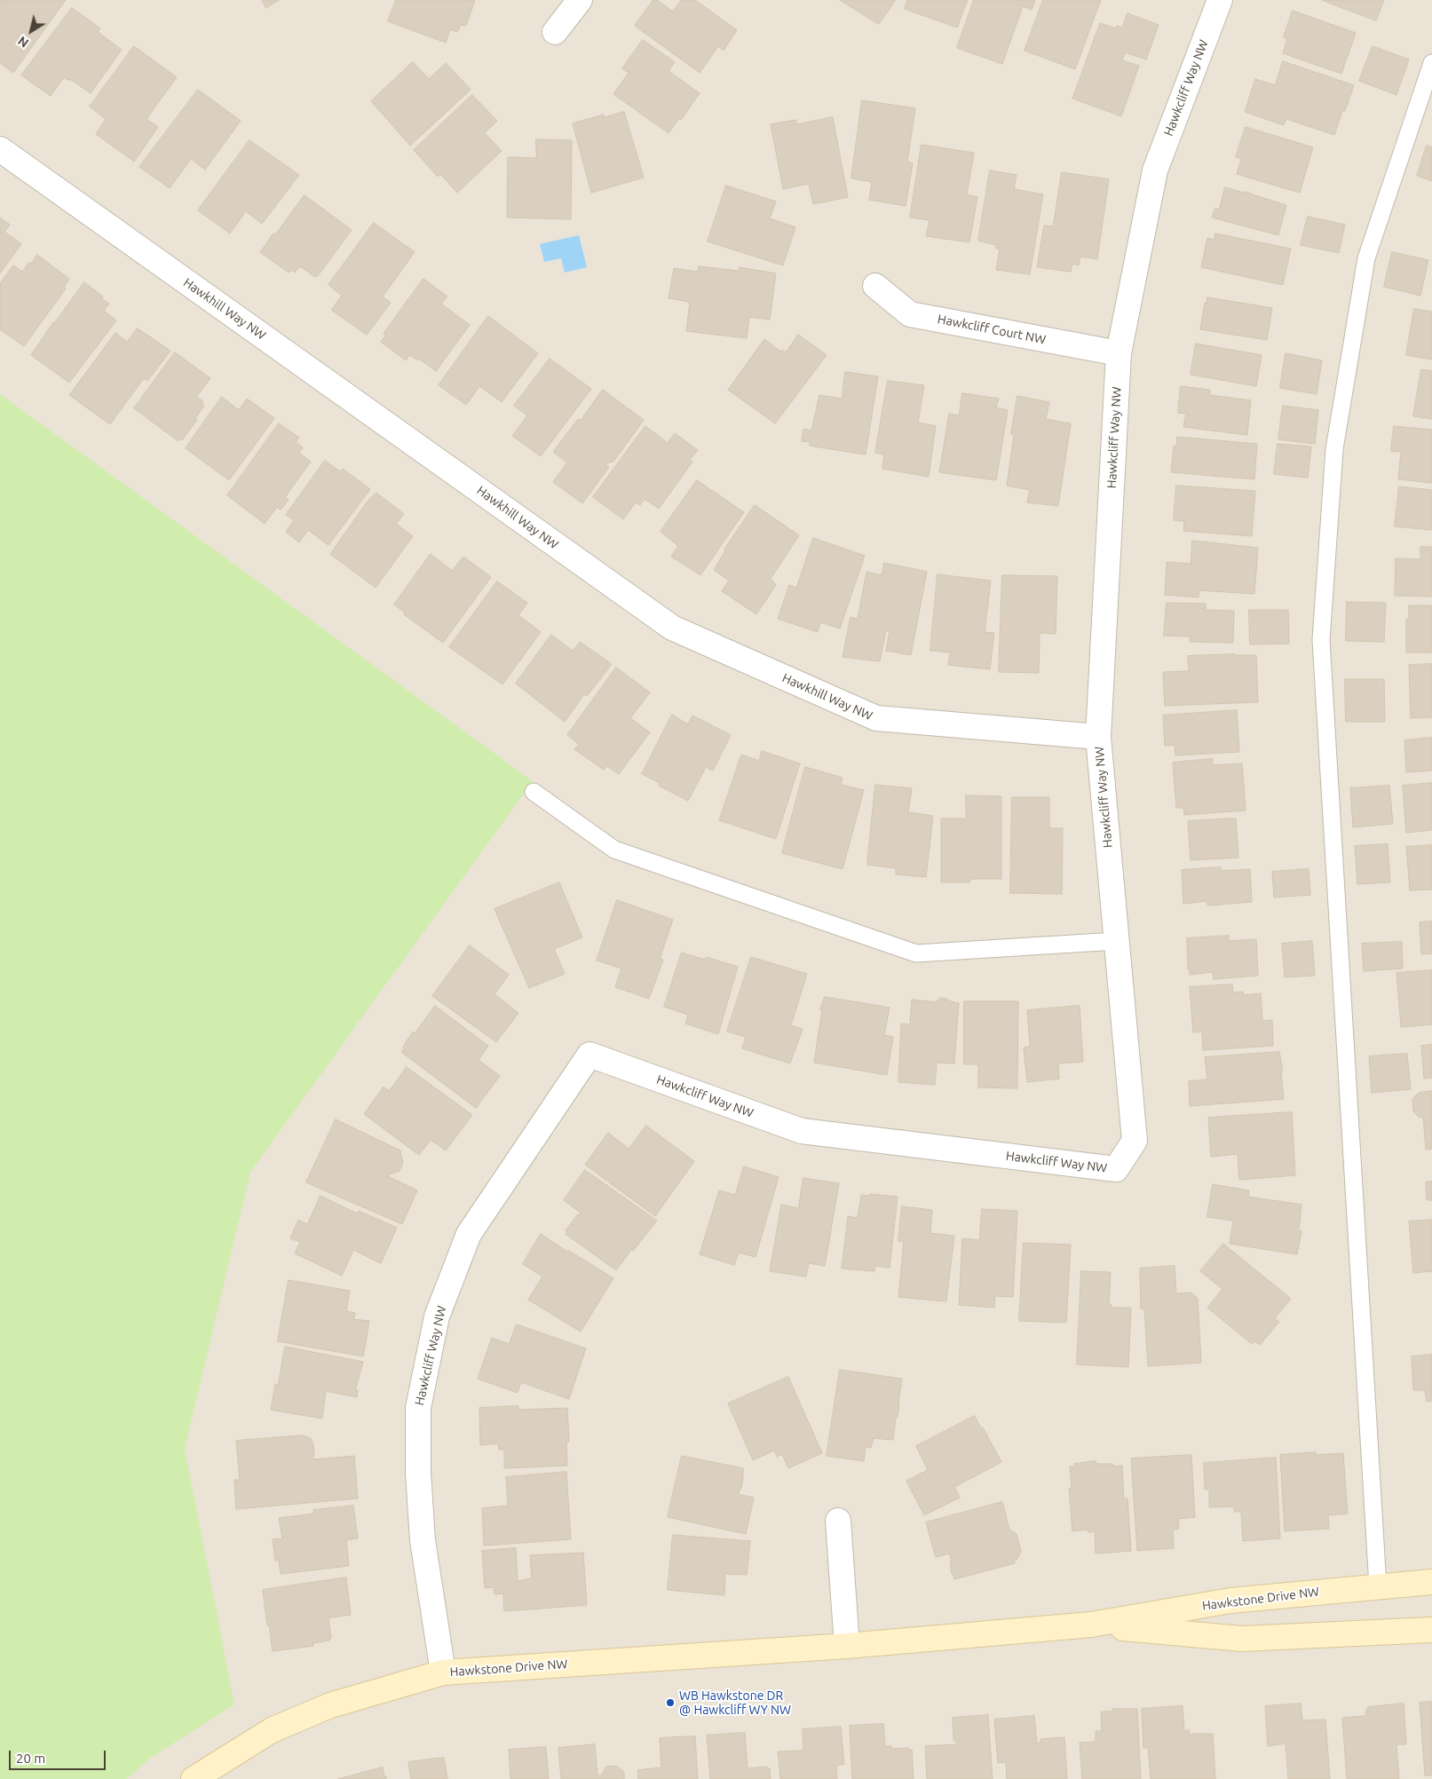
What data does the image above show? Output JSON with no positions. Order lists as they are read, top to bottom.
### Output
{
  "streets": {
    "street": [
      "Hawkcliff Way NW",
      "Hawkhill Way NW",
      "Hawkcliff Court NW",
      "Hawkstone Drive NW"
    ]
  },
  "crossings": [
    ["Hawkcliff Way NW", "Hawkhill Way NW"],
    ["Hawkcliff Way NW", "Hawkcliff Court NW"],
    ["Hawkcliff Way NW", "Hawkstone Drive NW"]
  ],
  "places": ["WB Hawkstone DR @ Hawkcliff WY NW"],
  "scale_bar": "20 m",
  "north": "bottom left"
}
